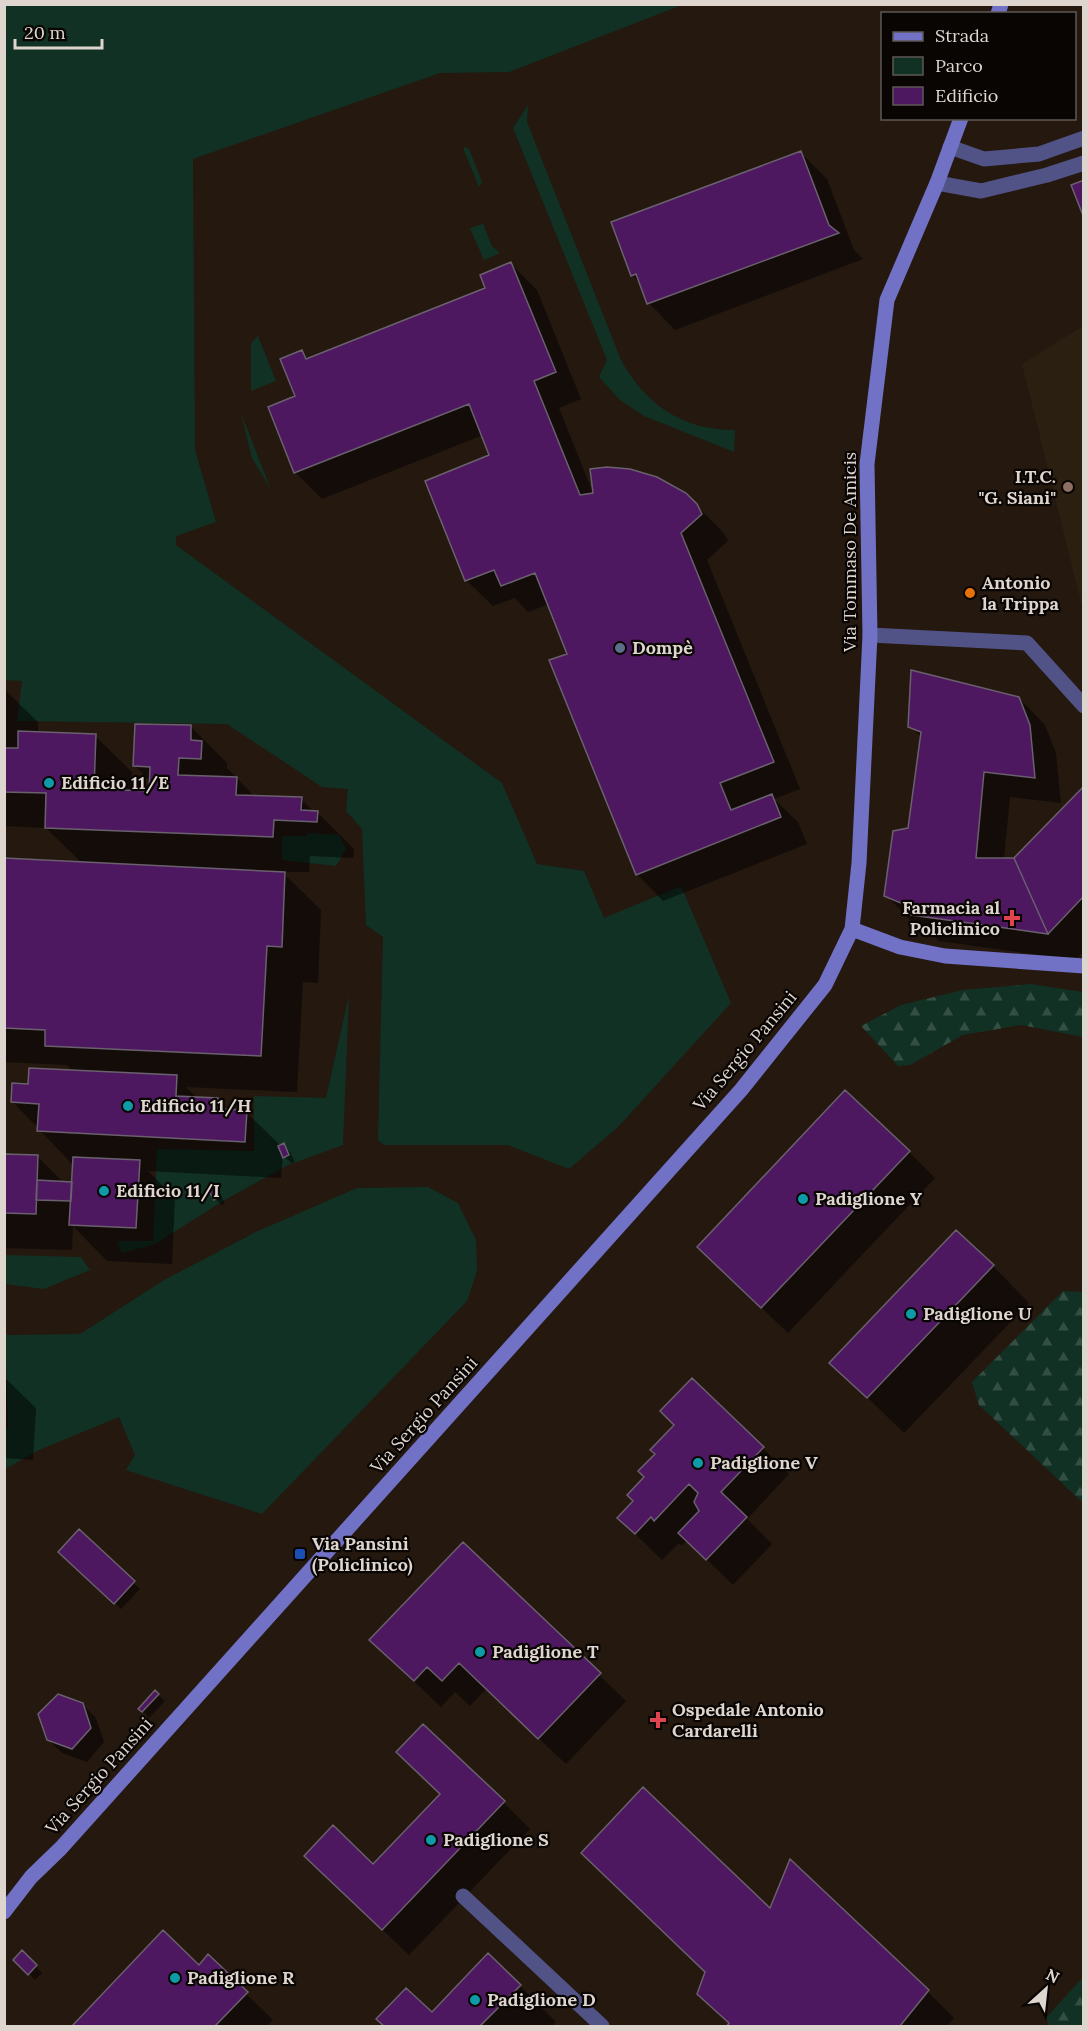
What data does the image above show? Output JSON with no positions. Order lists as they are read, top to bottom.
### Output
{
  "streets": {
    "main road": ["Via Tommaso De Amicis", "Via Sergio Pansini"]
  },
  "crossings": [
    ["Via Tommaso De Amicis", "Via Sergio Pansini"]
  ],
  "places": {
    "other": [
      "I.T.C. \"G. Siani\"",
      "Antonio la Trippa",
      "Dompè",
      "Edificio 11/E",
      "Edificio 11/H",
      "Edificio 11/I",
      "Padiglione Y",
      "Padiglione U",
      "Padiglione V",
      "Padiglione T",
      "Padiglione S",
      "Padiglione R",
      "Padiglione D"
    ],
    "health": ["Farmacia al Policlinico", "Ospedale Antonio Cardarelli"],
    "transit": ["Via Pansini (Policlinico)"]
  },
  "legend": ["Strada", "Parco", "Edificio"],
  "scale_bar": "20 m",
  "north": "top right"
}
